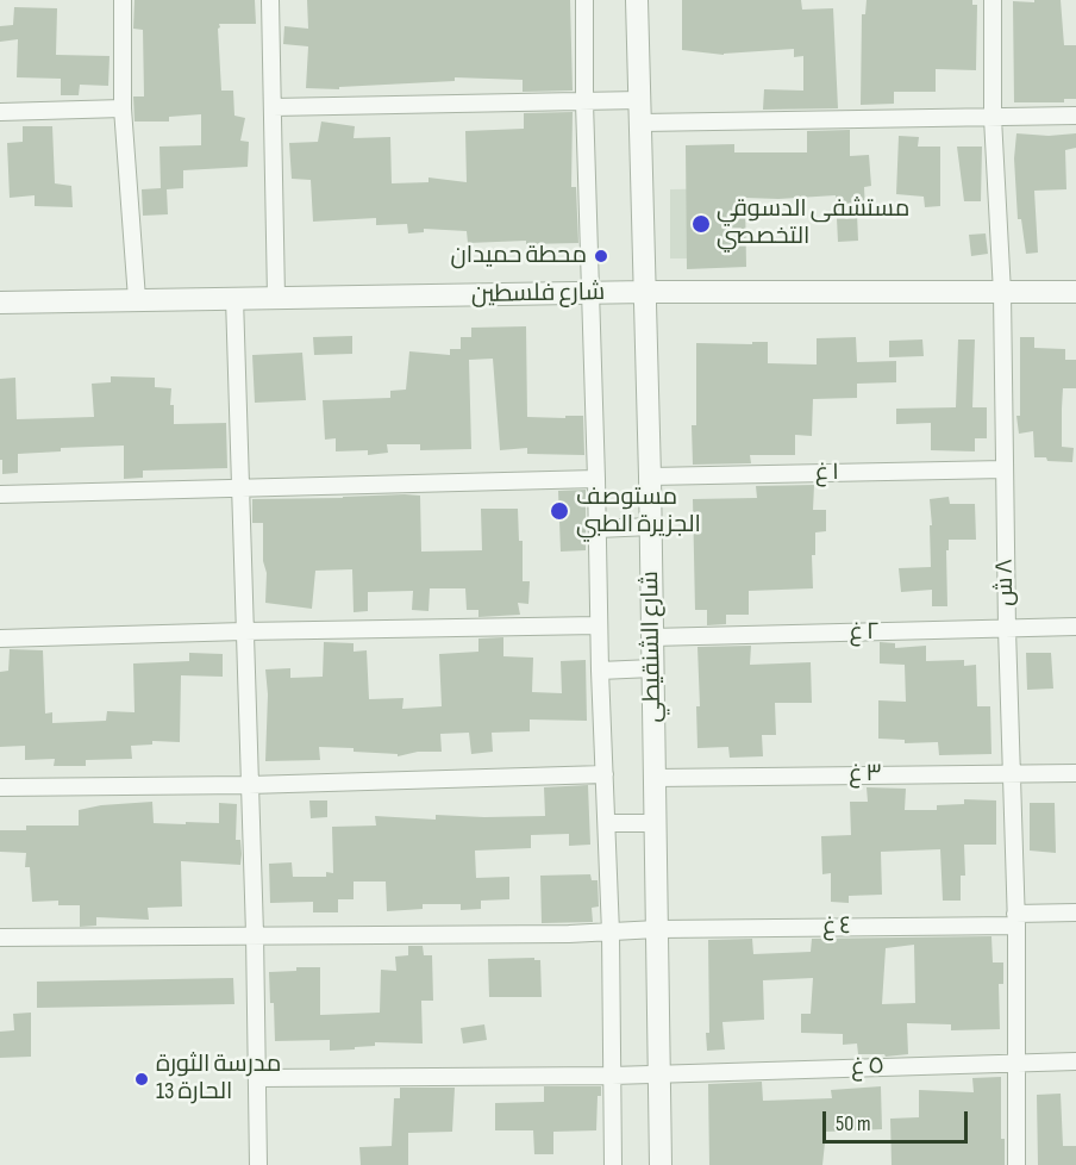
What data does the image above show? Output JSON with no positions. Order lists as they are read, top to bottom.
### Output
{
  "streets": {
    "street": [
      "شارع فلسطين",
      "١ غ",
      "٨ ش",
      "٢ غ",
      "شارع الشنقيطي",
      "٣ غ",
      "٤ غ",
      "٥ غ"
    ]
  },
  "crossings": [
    ["شارع فلسطين", "٨ ش"],
    ["شارع فلسطين", "شارع الشنقيطي"],
    ["١ غ", "٨ ش"],
    ["١ غ", "شارع الشنقيطي"],
    ["٨ ش", "٢ غ"],
    ["٨ ش", "٣ غ"],
    ["٨ ش", "٤ غ"],
    ["٨ ش", "٥ غ"],
    ["٢ غ", "شارع الشنقيطي"],
    ["شارع الشنقيطي", "٣ غ"],
    ["شارع الشنقيطي", "٤ غ"],
    ["شارع الشنقيطي", "٥ غ"]
  ],
  "places": [
    "مستشفى الدسوقي التخصصي",
    "محطة حميدان",
    "مستوصف الجزيرة الطبي",
    "مدرسة الثورة الحارة 13"
  ],
  "scale_bar": "50 m"
}
